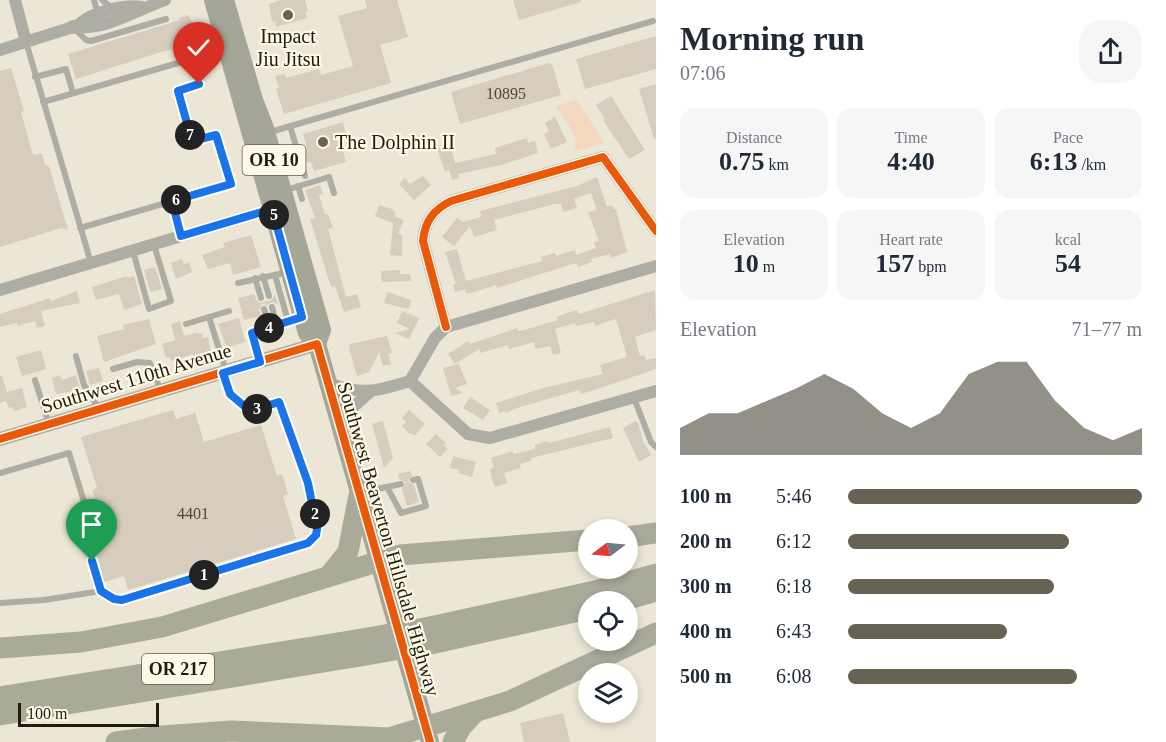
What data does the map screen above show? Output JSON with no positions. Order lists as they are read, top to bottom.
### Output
{
  "streets": {
    "highway": ["OR 217"],
    "main road": ["OR 10", "Southwest Beaverton Hillsdale Highway"],
    "street": ["Southwest 110th Avenue"]
  },
  "crossings": [
    ["Southwest 110th Avenue", "Southwest Beaverton Hillsdale Highway"]
  ],
  "places": ["Impact Jiu Jitsu", "The Dolphin II"],
  "house_numbers": ["10895", "4401"],
  "scale_bar": "100 m",
  "north": "left",
  "page": {
    "heading": ["Morning run", "07:06"],
    "stats": [
      ["Distance", "0.75 km"],
      ["Time", "4:40"],
      ["Pace", "6:13 /km"],
      ["Elevation", "10 m"],
      ["Heart rate", "157 bpm"],
      ["kcal", "54"]
    ],
    "pins": [
      "7",
      "6",
      "5",
      "4",
      "3",
      "2",
      "1"
    ],
    "chart": ["Elevation", "71–77 m"],
    "list": [
      {
        "name": "100 m",
        "note": "5:46"
      },
      {
        "name": "200 m",
        "note": "6:12"
      },
      {
        "name": "300 m",
        "note": "6:18"
      },
      {
        "name": "400 m",
        "note": "6:43"
      },
      {
        "name": "500 m",
        "note": "6:08"
      }
    ],
    "scale": "100 m"
  }
}
